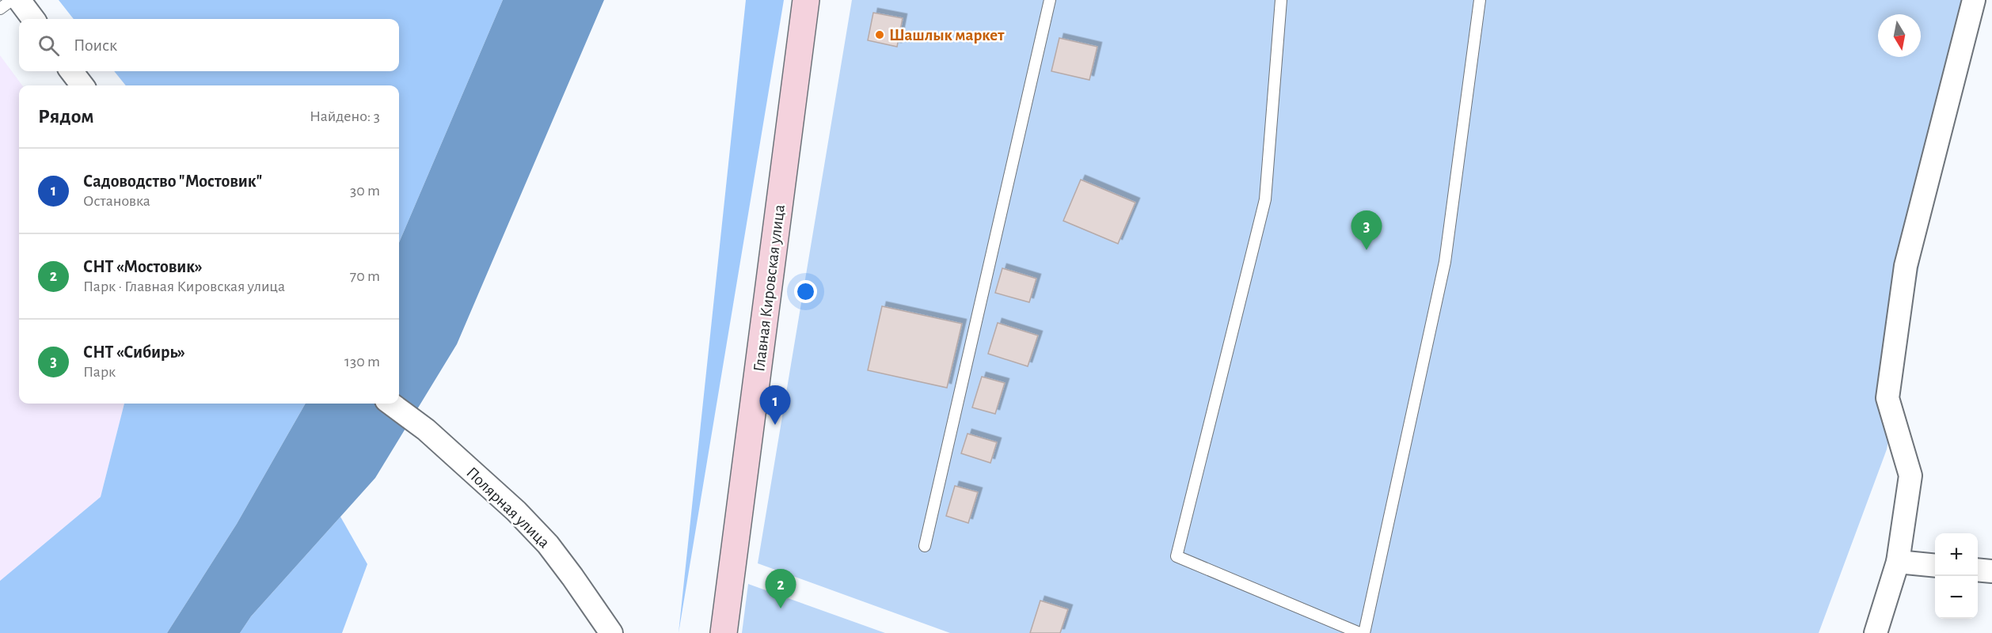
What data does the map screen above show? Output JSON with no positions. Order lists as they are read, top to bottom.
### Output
{
  "streets": {
    "main road": ["Главная Кировская улица"],
    "street": ["Полярная улица"]
  },
  "places": ["Шашлык маркет"],
  "north": "bottom",
  "page": {
    "search": "Поиск",
    "heading": ["Рядом", "Найдено: 3"],
    "list": [
      {
        "mark": "1",
        "name": "Садоводство \"Мостовик\"",
        "note": "Остановка",
        "value": "30 m"
      },
      {
        "mark": "2",
        "name": "СНТ «Мостовик»",
        "note": "Парк · Главная Кировская улица",
        "value": "70 m"
      },
      {
        "mark": "3",
        "name": "СНТ «Сибирь»",
        "note": "Парк",
        "value": "130 m"
      }
    ],
    "pins": ["3", "1", "2"],
    "map_buttons": ["+", "−"]
  }
}
